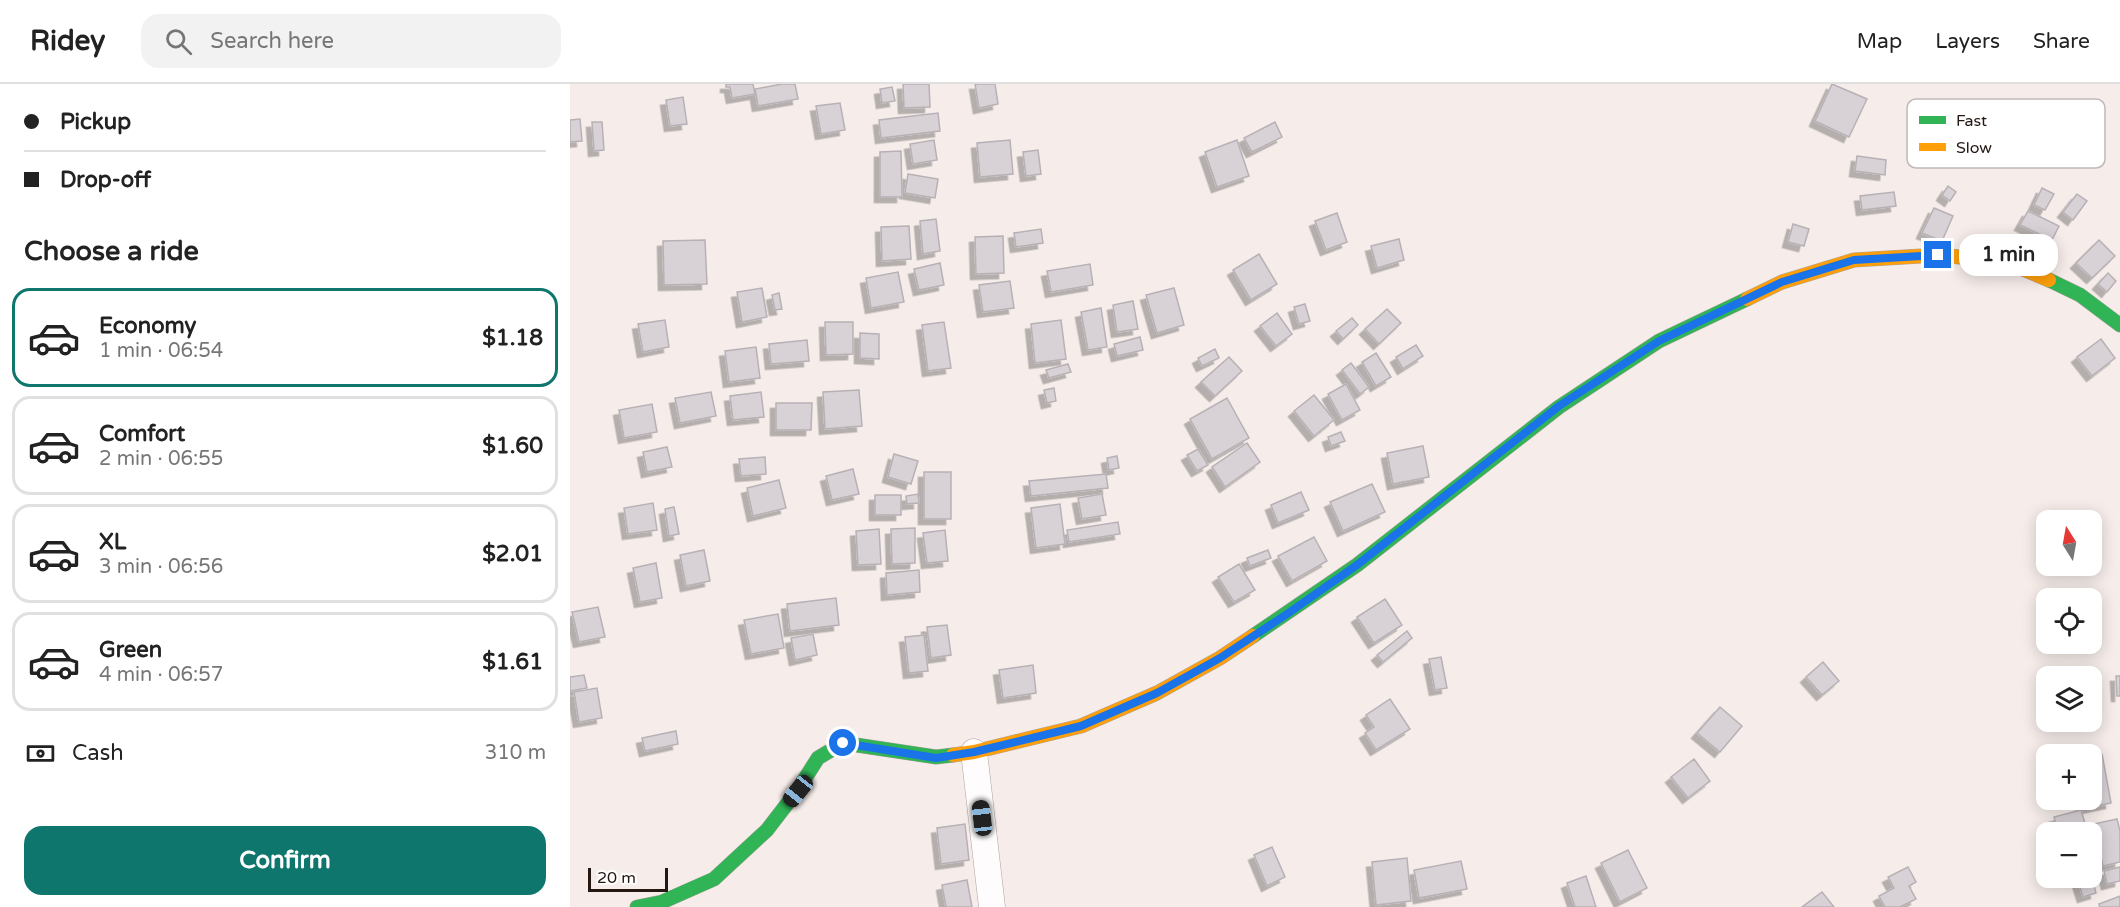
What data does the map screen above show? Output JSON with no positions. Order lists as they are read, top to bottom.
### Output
{
  "legend": ["Fast", "Slow"],
  "scale_bar": "20 m",
  "north": "top",
  "page": {
    "header": "Ridey",
    "search": "Search here",
    "nav": ["Map", "Layers", "Share"],
    "banner": ["Pickup", "Drop-off"],
    "heading": "Choose a ride",
    "bubble": "1 min",
    "list": [
      {
        "name": "Economy",
        "note": "1 min · 06:54",
        "value": "$1.18"
      },
      {
        "name": "Comfort",
        "note": "2 min · 06:55",
        "value": "$1.60"
      },
      {
        "name": "XL",
        "note": "3 min · 06:56",
        "value": "$2.01"
      },
      {
        "name": "Green",
        "note": "4 min · 06:57",
        "value": "$1.61"
      }
    ],
    "map_buttons": ["+", "−"],
    "pay": ["Cash", "310 m"],
    "buttons": "Confirm",
    "scale": "20 m"
  }
}
